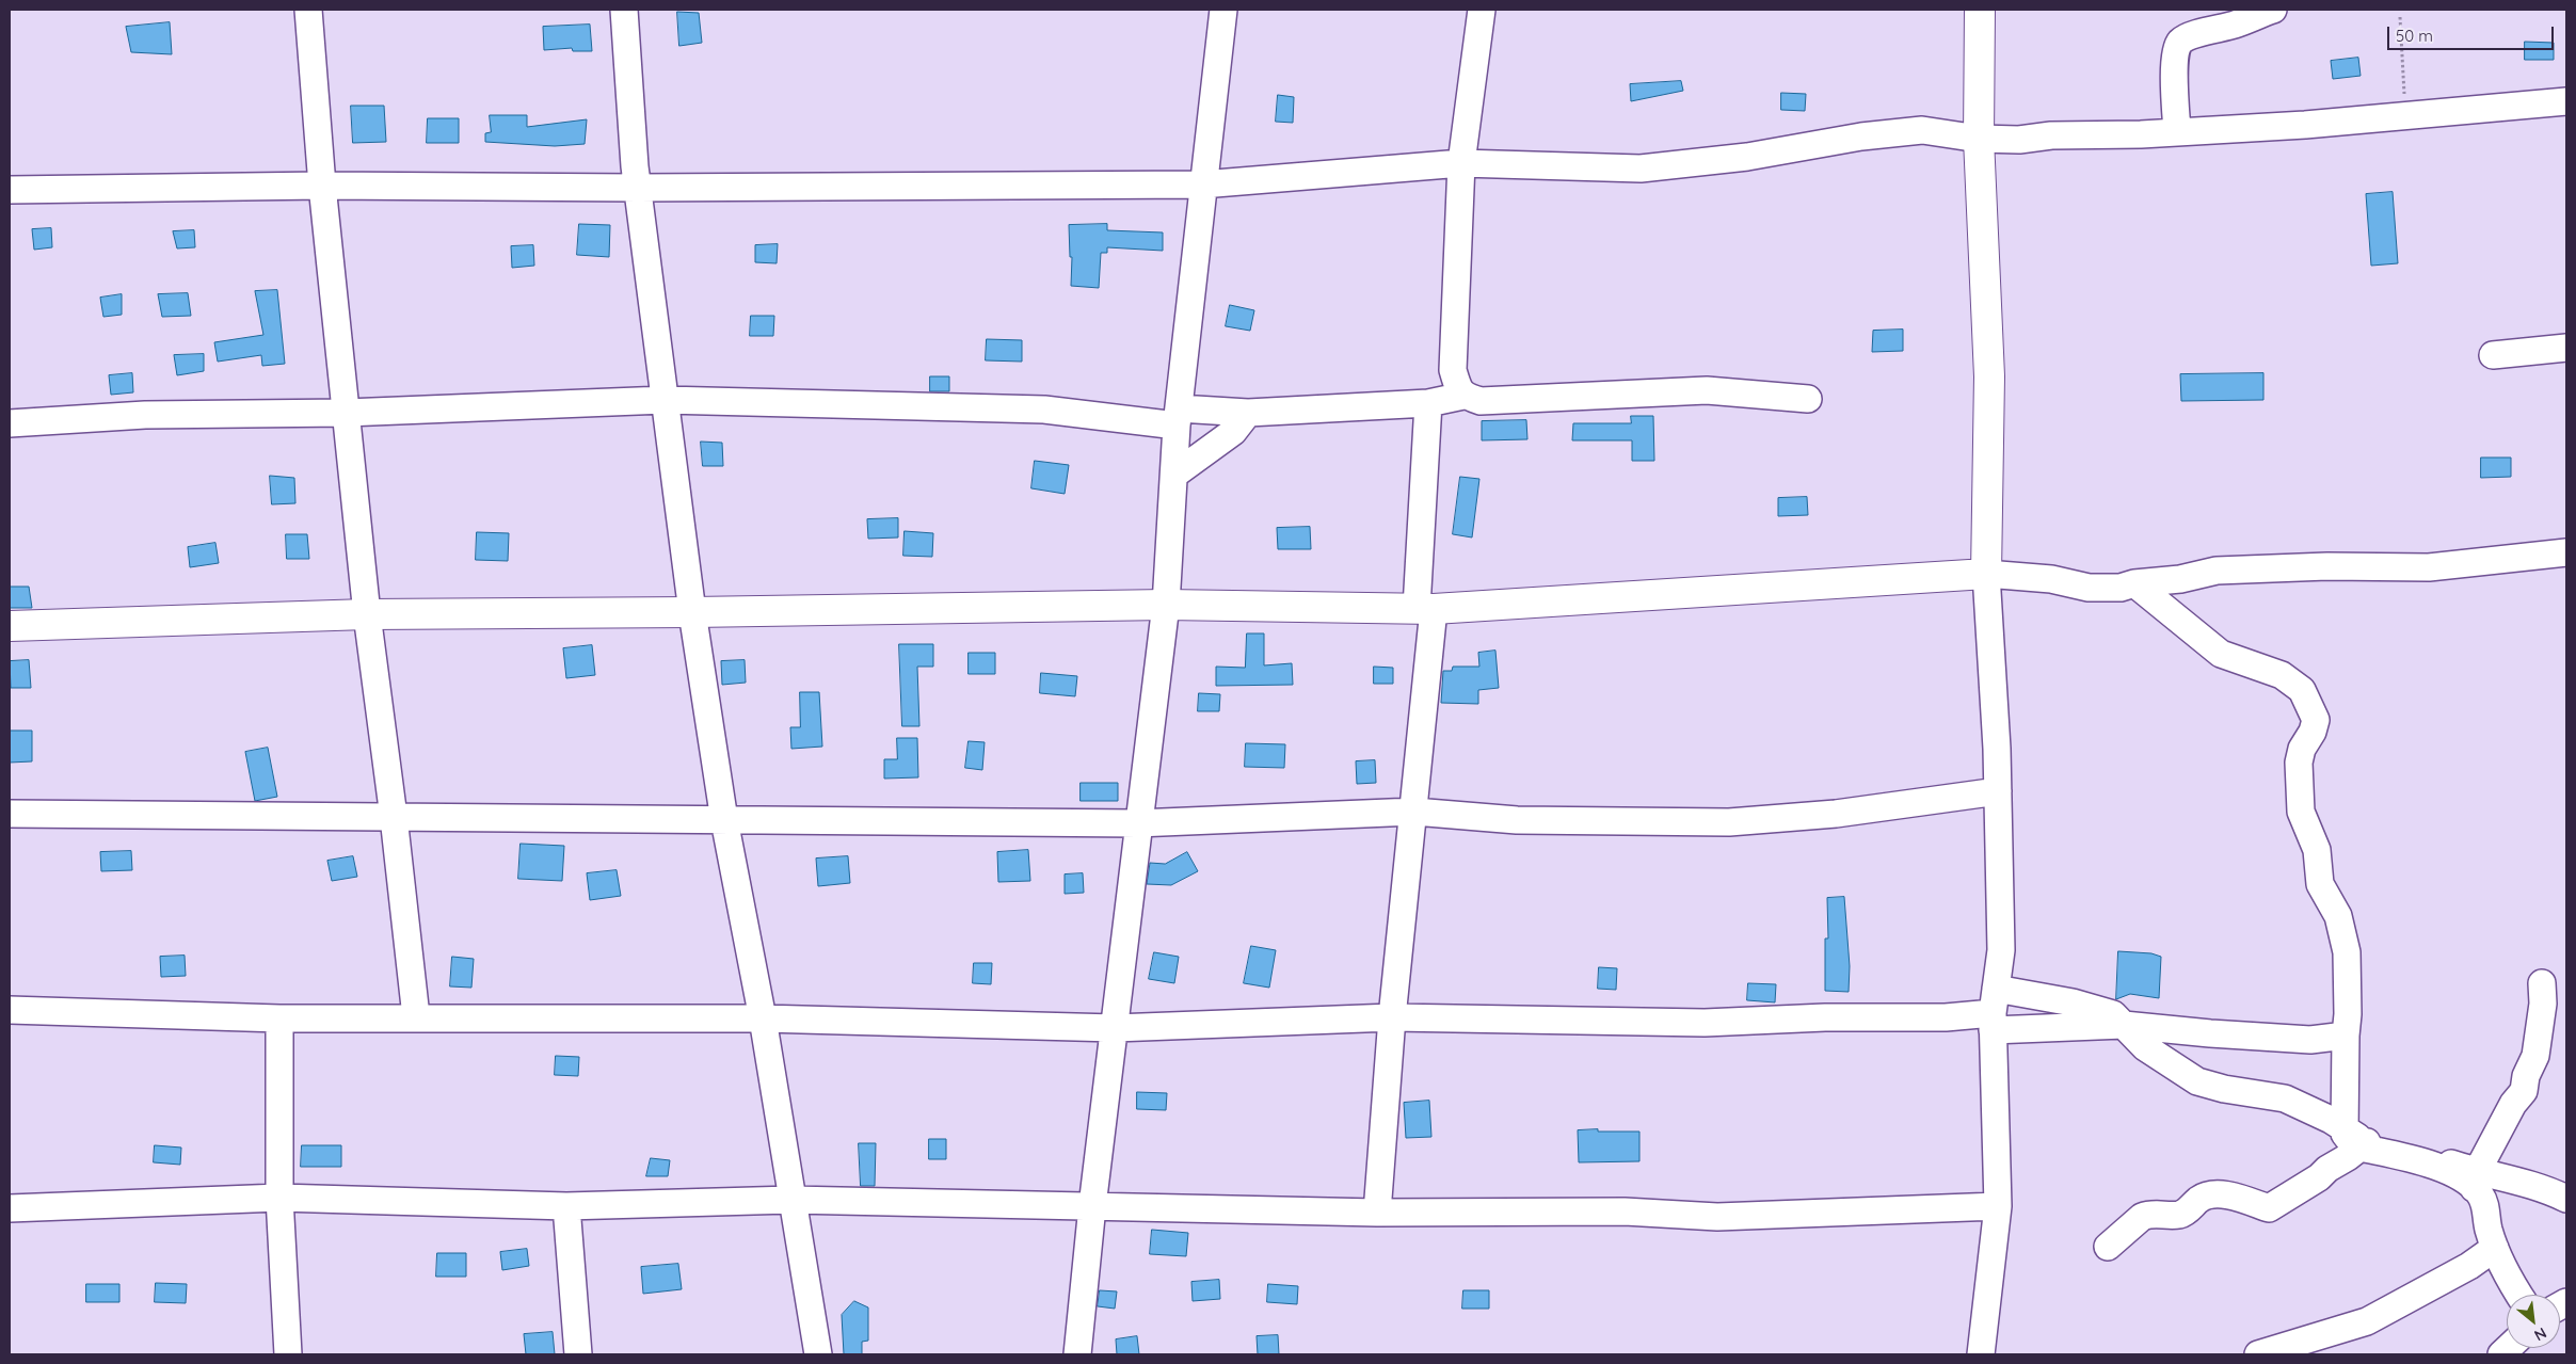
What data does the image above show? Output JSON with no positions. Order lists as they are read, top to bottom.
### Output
{
  "scale_bar": "50 m",
  "north": "bottom right"
}
